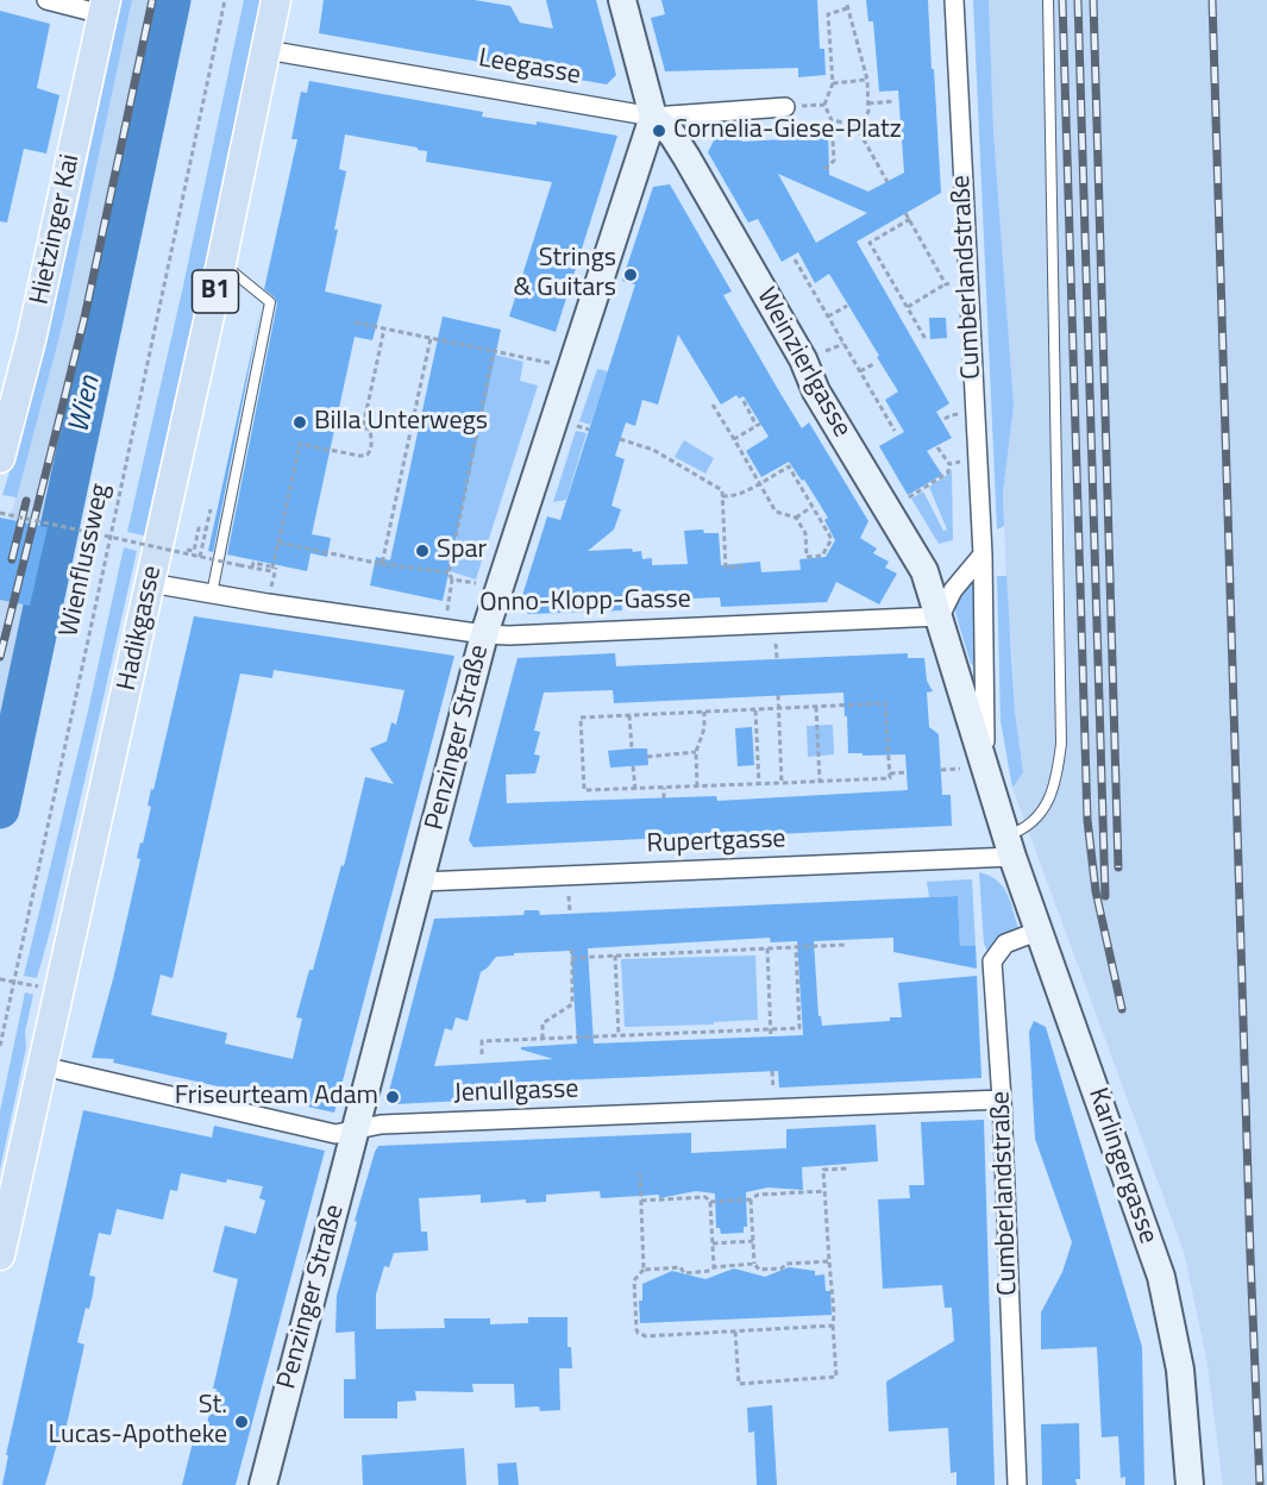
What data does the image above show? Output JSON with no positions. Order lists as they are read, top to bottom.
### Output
{
  "streets": {
    "main road": ["Hietzinger Kai", "B1", "Hadikgasse"],
    "street": [
      "Leegasse",
      "Cumberlandstraße",
      "Weinzierlgasse",
      "Onno-Klopp-Gasse",
      "Penzinger Straße",
      "Rupertgasse",
      "Jenullgasse",
      "Karlingergasse"
    ],
    "path": ["Wienflussweg"]
  },
  "crossings": [
    ["Leegasse", "Weinzierlgasse"],
    ["Leegasse", "Hadikgasse"],
    ["Leegasse", "Penzinger Straße"],
    ["Cumberlandstraße", "Weinzierlgasse"],
    ["Cumberlandstraße", "Onno-Klopp-Gasse"],
    ["Cumberlandstraße", "Rupertgasse"],
    ["Cumberlandstraße", "Jenullgasse"],
    ["Cumberlandstraße", "Karlingergasse"],
    ["Weinzierlgasse", "Onno-Klopp-Gasse"],
    ["Weinzierlgasse", "Penzinger Straße"],
    ["Onno-Klopp-Gasse", "Hadikgasse"],
    ["Onno-Klopp-Gasse", "Penzinger Straße"],
    ["Hadikgasse", "Jenullgasse"],
    ["Penzinger Straße", "Rupertgasse"],
    ["Penzinger Straße", "Jenullgasse"],
    ["Rupertgasse", "Karlingergasse"]
  ],
  "water": ["Wien"],
  "places": [
    "Cornelia-Giese-Platz",
    "Strings & Guitars",
    "Billa Unterwegs",
    "Spar",
    "Friseurteam Adam",
    "St. Lucas-Apotheke"
  ]
}
